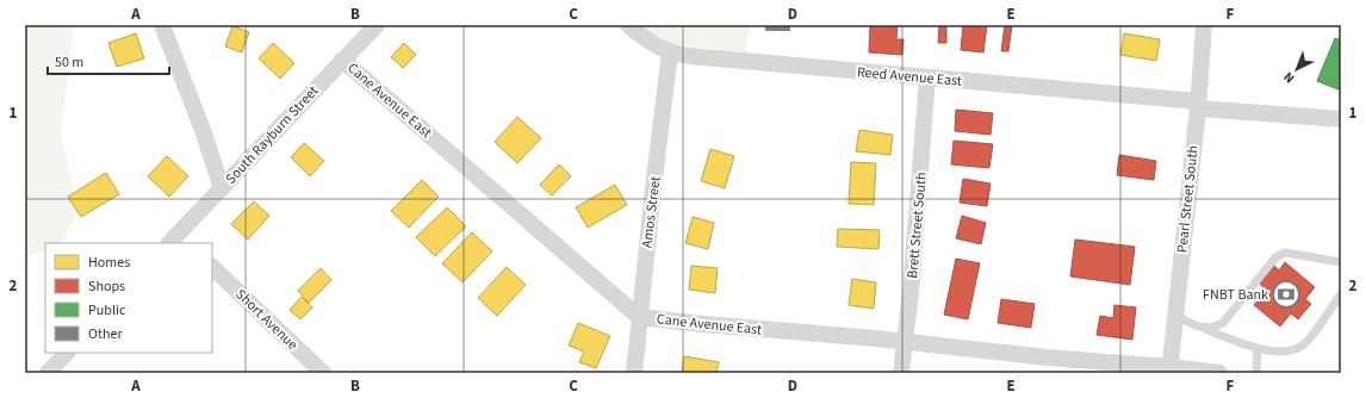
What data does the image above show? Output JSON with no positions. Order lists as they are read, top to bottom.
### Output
{
  "streets": {
    "street": [
      "Reed Avenue East",
      "Cane Avenue East",
      "South Rayburn Street",
      "Pearl Street South",
      "Amos Street",
      "Brett Street South",
      "Short Avenue"
    ]
  },
  "crossings": [
    ["Reed Avenue East", "Pearl Street South"],
    ["Reed Avenue East", "Amos Street"],
    ["Reed Avenue East", "Brett Street South"],
    ["Cane Avenue East", "South Rayburn Street"],
    ["Cane Avenue East", "Pearl Street South"],
    ["Cane Avenue East", "Amos Street"],
    ["Cane Avenue East", "Brett Street South"]
  ],
  "places": {
    "bank": ["FNBT Bank"]
  },
  "legend": [
    "Homes",
    "Shops",
    "Public",
    "Other"
  ],
  "scale_bar": "50 m",
  "north": "bottom left",
  "grid": {
    "columns": [
      "A",
      "B",
      "C",
      "D",
      "E",
      "F"
    ],
    "rows": ["1", "2"]
  }
}
